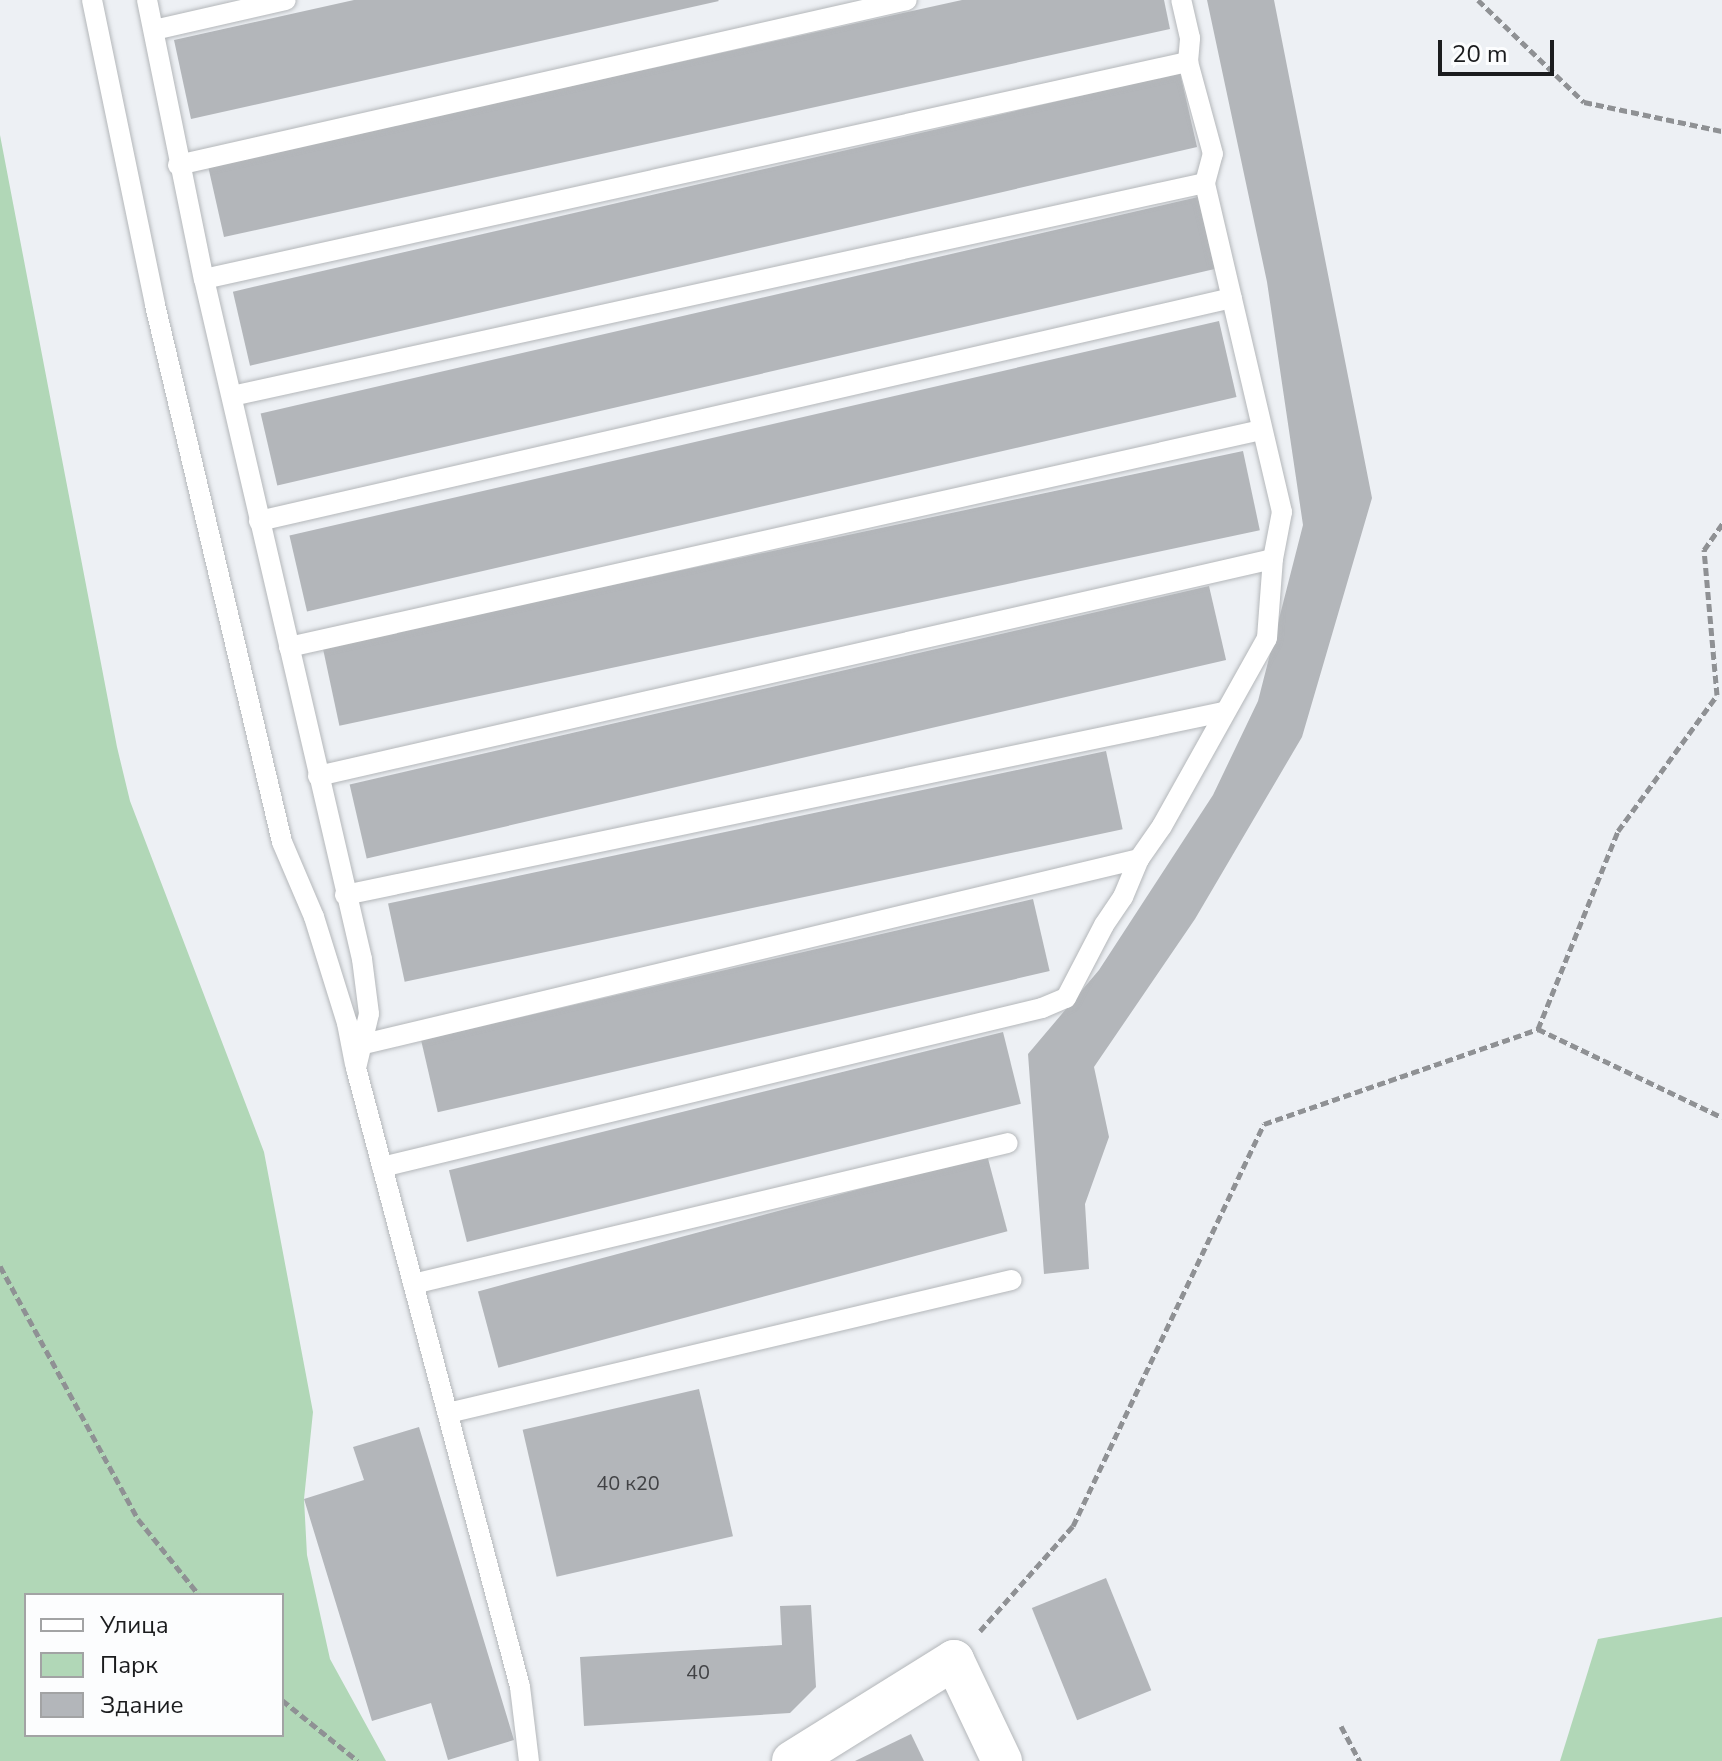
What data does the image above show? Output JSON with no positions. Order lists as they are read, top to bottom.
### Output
{
  "house_numbers": ["40 к20", "40"],
  "legend": ["Улица", "Парк", "Здание"],
  "scale_bar": "20 m"
}
